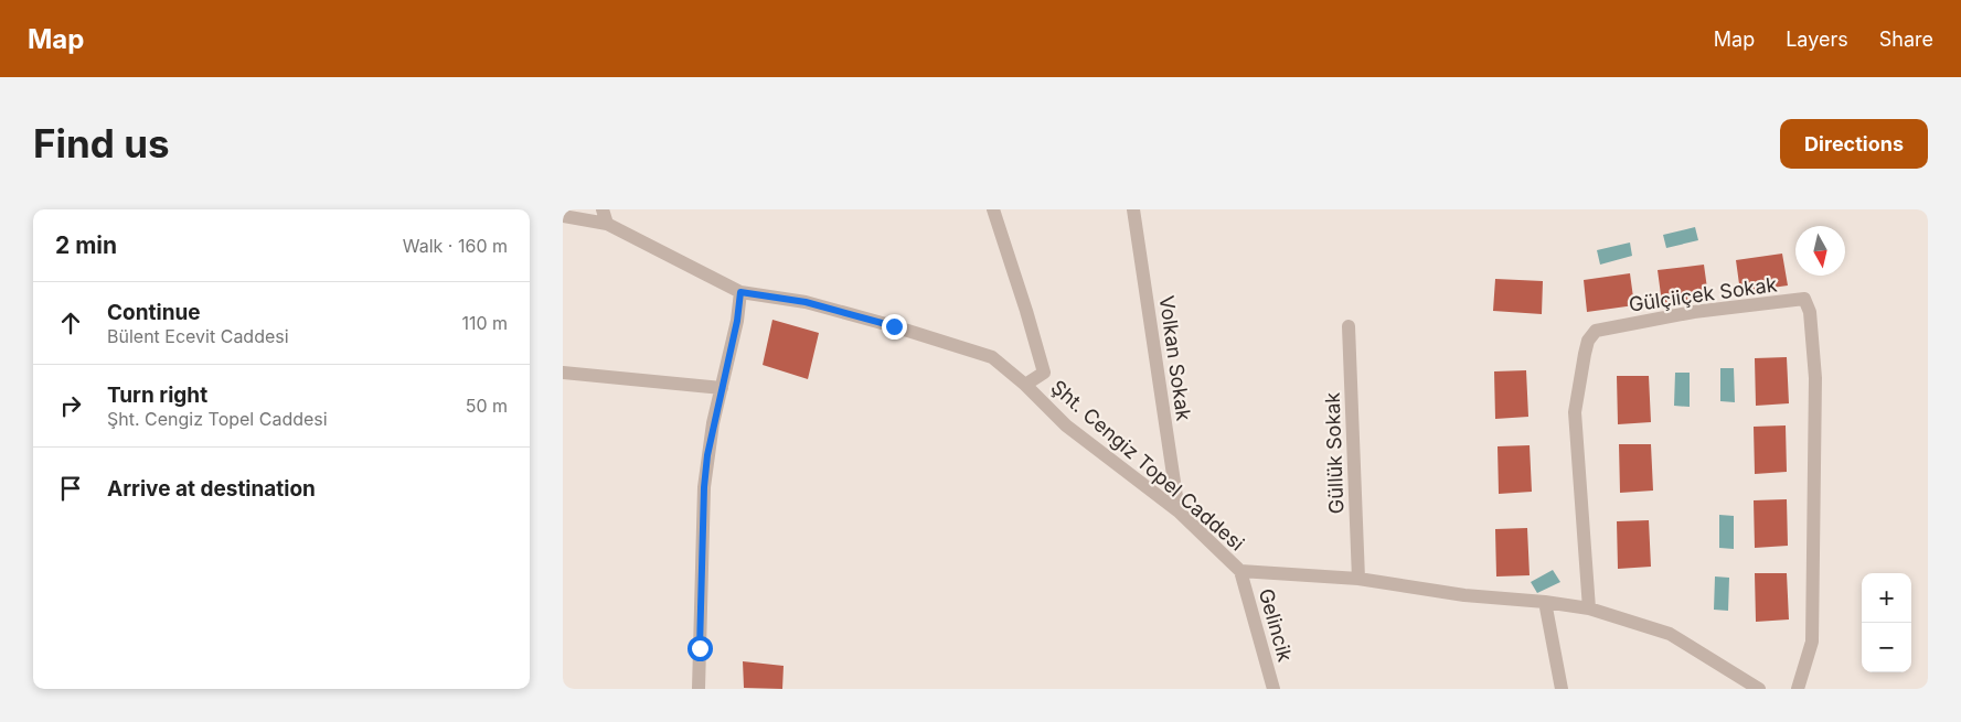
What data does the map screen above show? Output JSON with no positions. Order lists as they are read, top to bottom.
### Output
{
  "streets": {
    "street": [
      "Gülçiiçek Sokak",
      "Volkan Sokak",
      "Güllük Sokak",
      "Şht. Cengiz Topel Caddesi",
      "Gelincik"
    ]
  },
  "crossings": [
    ["Gülçiiçek Sokak", "Şht. Cengiz Topel Caddesi"],
    ["Volkan Sokak", "Şht. Cengiz Topel Caddesi"],
    ["Güllük Sokak", "Şht. Cengiz Topel Caddesi"],
    ["Şht. Cengiz Topel Caddesi", "Gelincik"]
  ],
  "north": "bottom",
  "page": {
    "header": "Map",
    "nav": ["Map", "Layers", "Share"],
    "buttons": "Directions",
    "title": "Find us",
    "heading": ["2 min", "Walk · 160 m"],
    "list": [
      ["Continue", "Bülent Ecevit Caddesi", "110 m"],
      ["Turn right", "Şht. Cengiz Topel Caddesi", "50 m"],
      "Arrive at destination"
    ],
    "map_buttons": ["+", "−"]
  }
}
